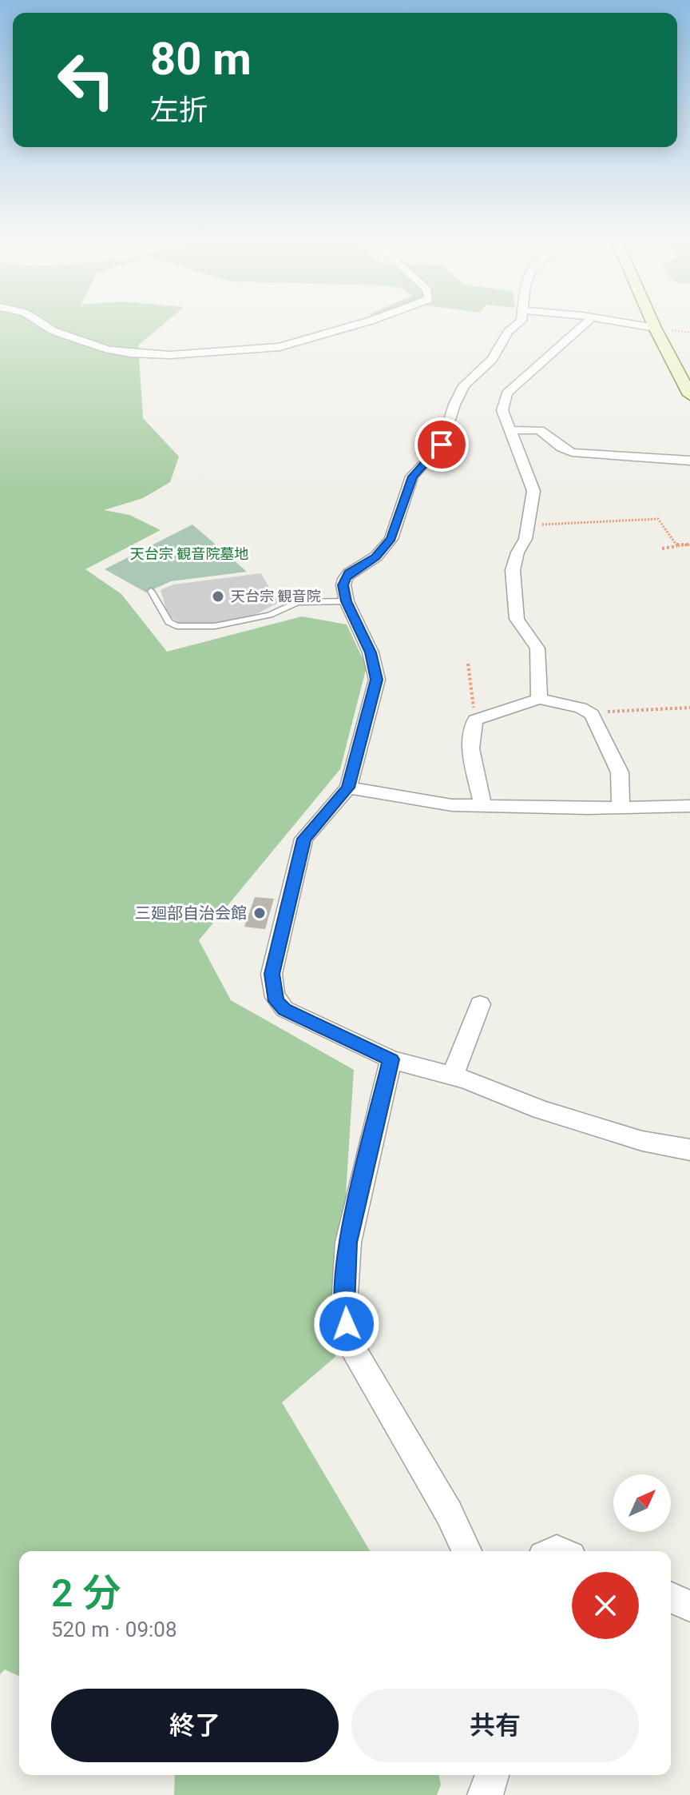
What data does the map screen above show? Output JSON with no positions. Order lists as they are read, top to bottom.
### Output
{
  "parks": ["天台宗 観音院墓地"],
  "places": ["天台宗 観音院", "三廻部自治会館"],
  "north": "top right",
  "page": {
    "turn": ["80 m", "左折"],
    "heading": ["2 分", "520 m · 09:08"],
    "buttons": ["終了", "共有"]
  }
}
